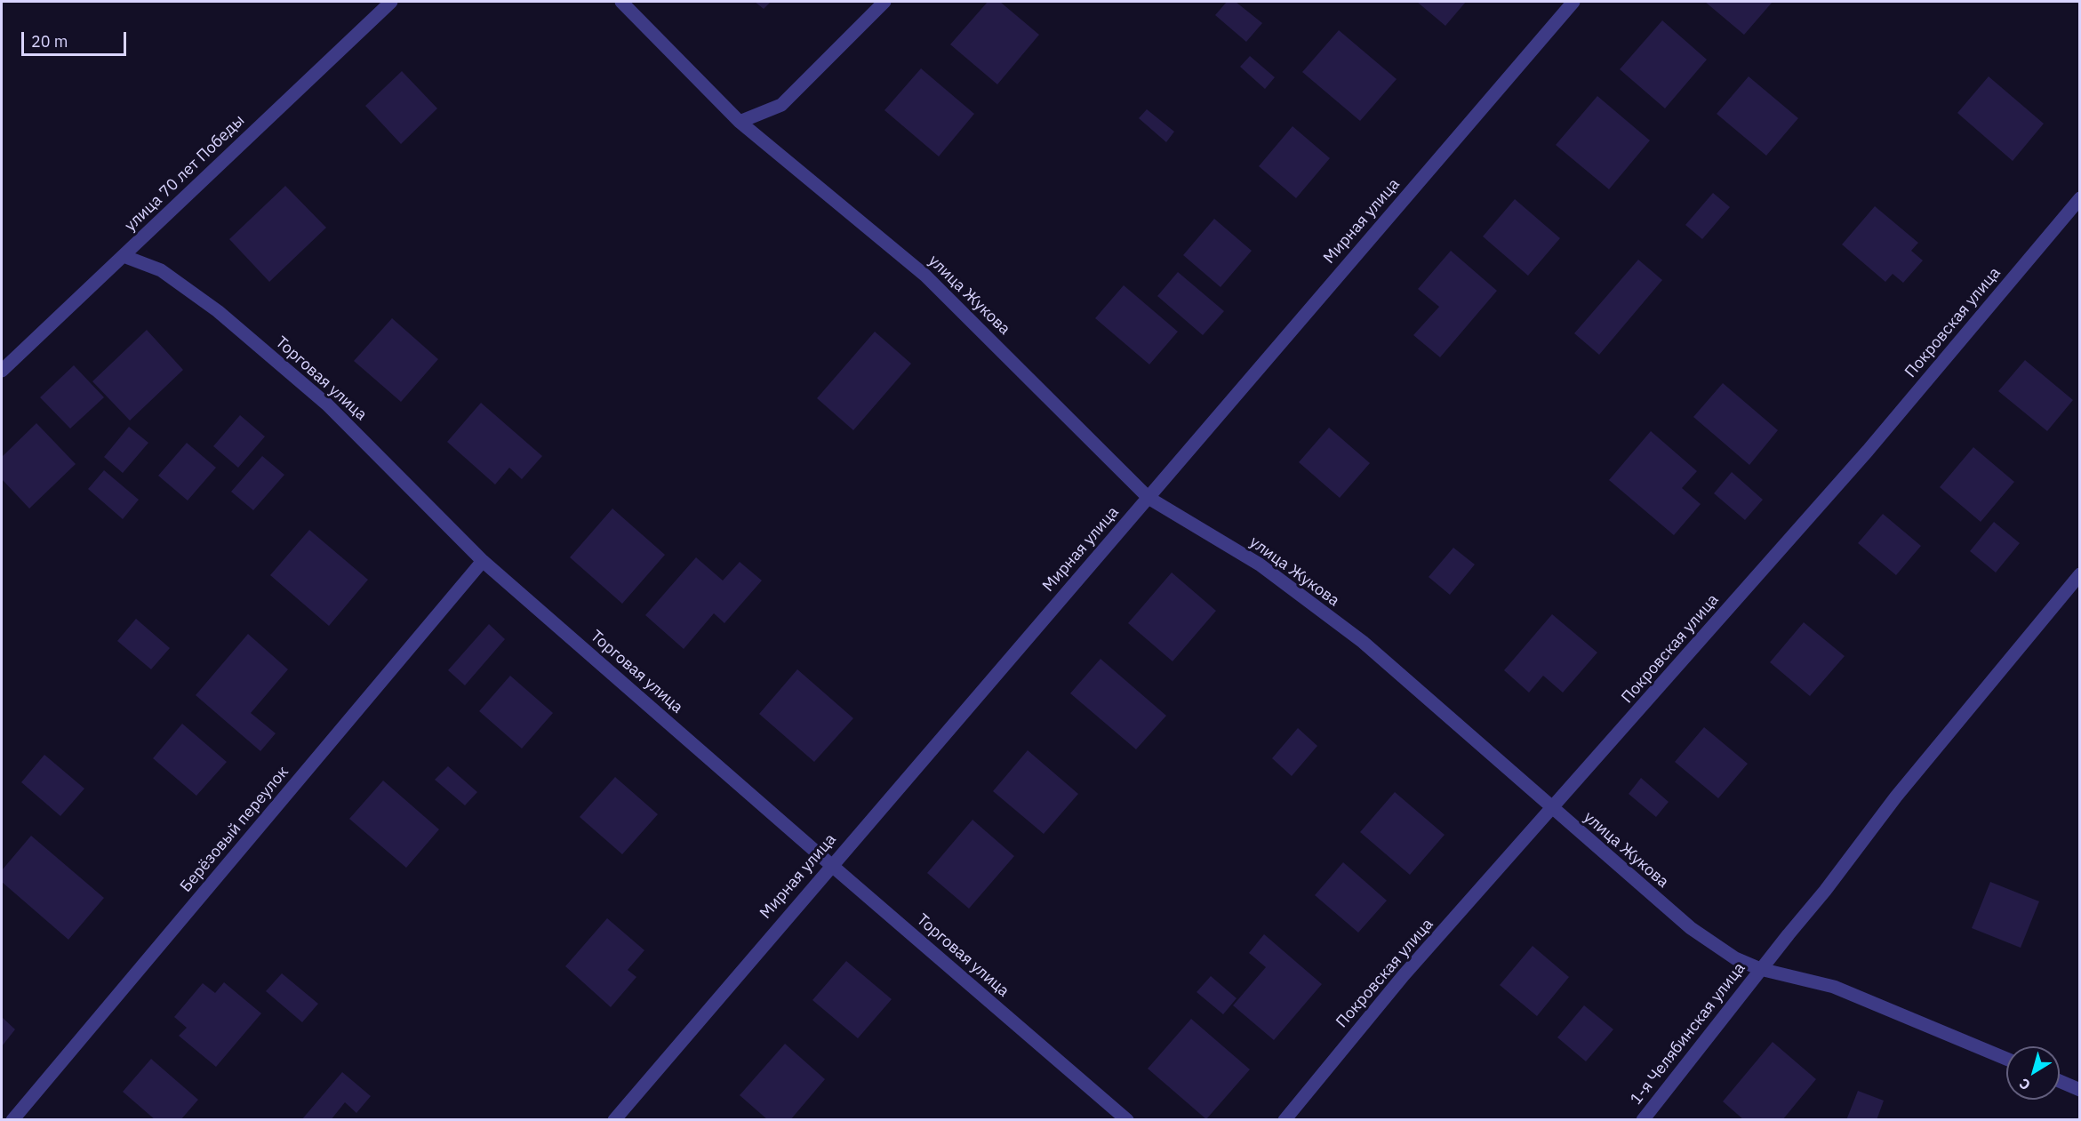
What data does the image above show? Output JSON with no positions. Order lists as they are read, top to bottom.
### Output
{
  "streets": {
    "street": [
      "улица 70 лет Победы",
      "Мирная улица",
      "улица Жукова",
      "Покровская улица",
      "Торговая улица",
      "Берёзовый переулок",
      "1-я Челябинская улица"
    ]
  },
  "crossings": [
    ["улица 70 лет Победы", "Торговая улица"],
    ["Мирная улица", "улица Жукова"],
    ["Мирная улица", "Торговая улица"],
    ["улица Жукова", "Покровская улица"],
    ["улица Жукова", "1-я Челябинская улица"],
    ["Торговая улица", "Берёзовый переулок"]
  ],
  "scale_bar": "20 m",
  "north": "bottom left"
}
